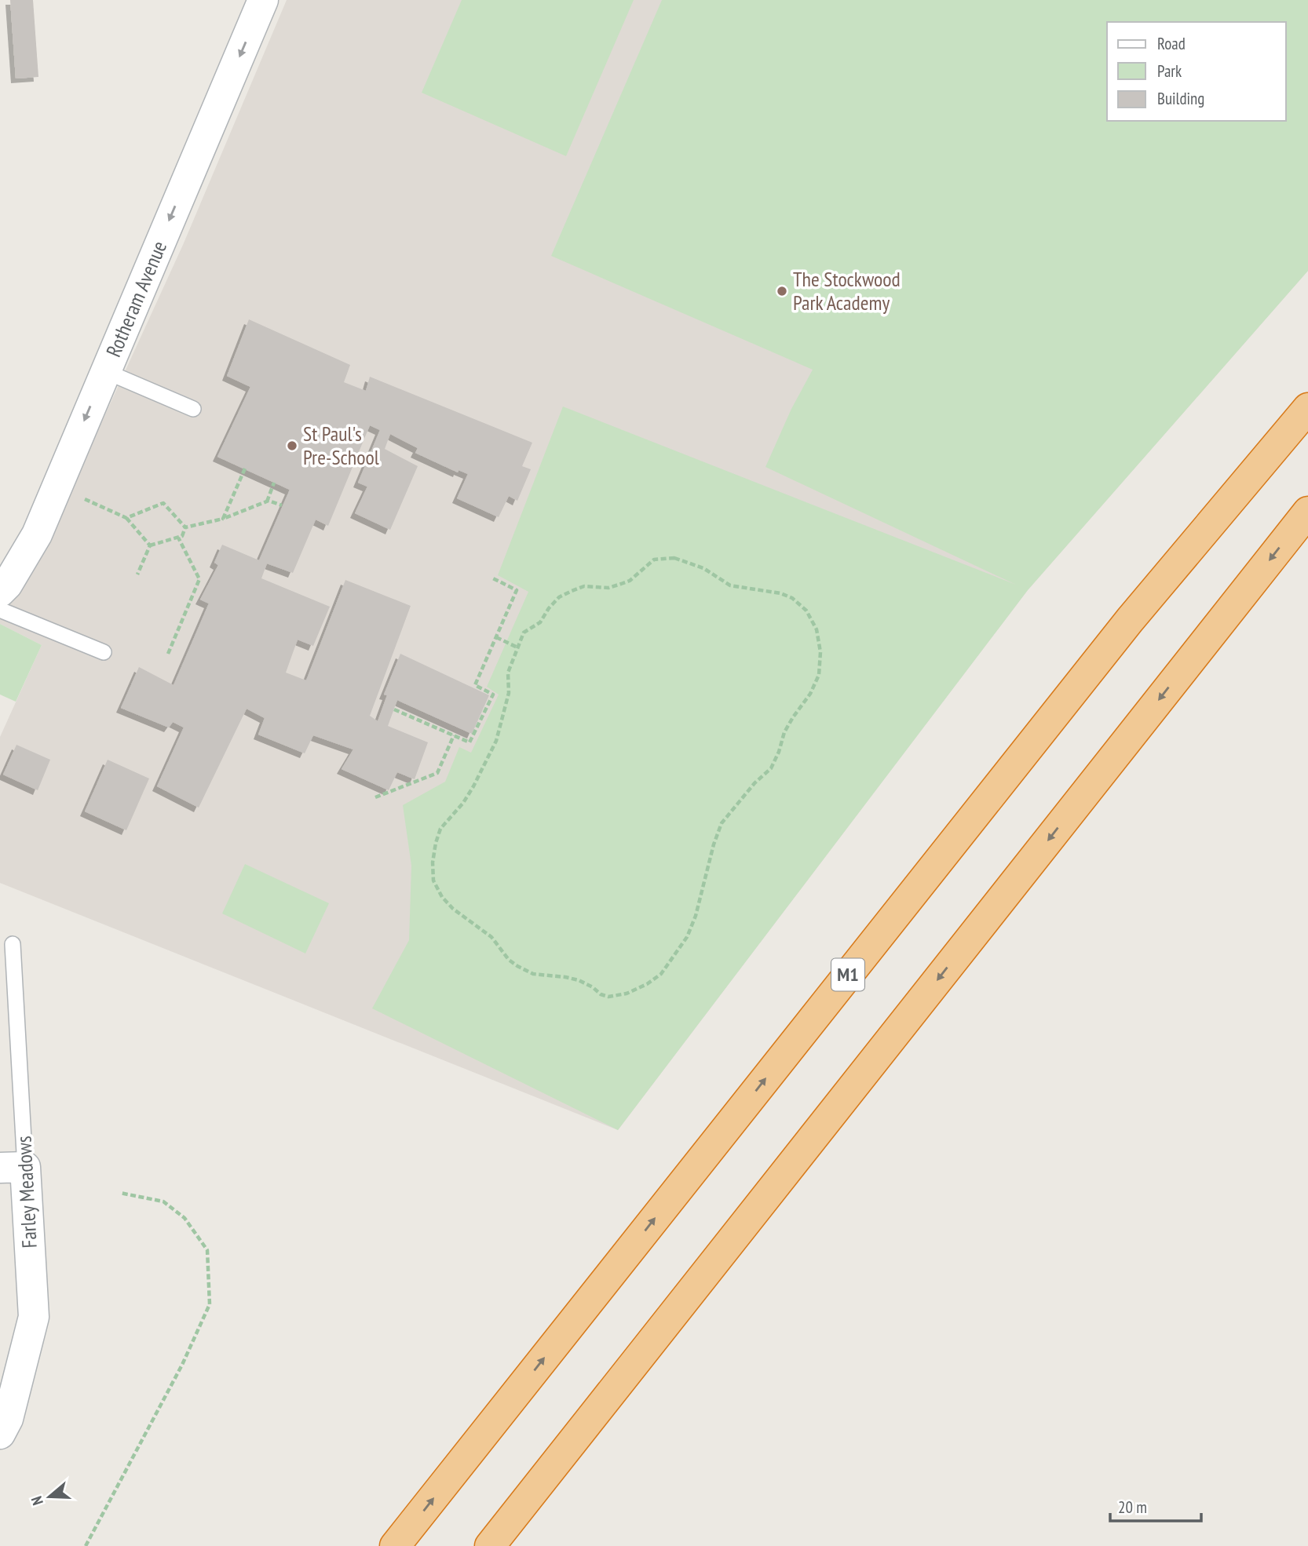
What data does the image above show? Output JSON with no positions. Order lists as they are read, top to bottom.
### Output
{
  "streets": {
    "highway": ["M1"],
    "street": ["Rotheram Avenue", "Farley Meadows"]
  },
  "one_way": ["Rotheram Avenue"],
  "places": ["The Stockwood Park Academy", "St Paul's Pre-School"],
  "legend": ["Road", "Park", "Building"],
  "scale_bar": "20 m",
  "north": "left"
}
